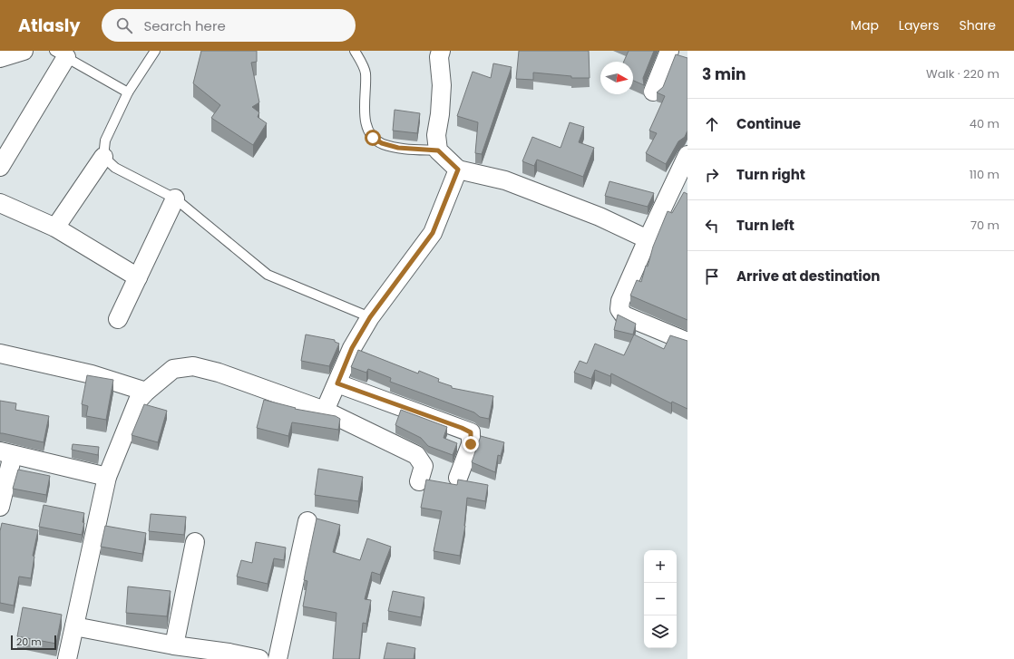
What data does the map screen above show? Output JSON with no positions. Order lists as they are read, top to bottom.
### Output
{
  "scale_bar": "20 m",
  "north": "right",
  "page": {
    "header": "Atlasly",
    "search": "Search here",
    "nav": ["Map", "Layers", "Share"],
    "heading": ["3 min", "Walk · 220 m"],
    "list": [
      ["Continue", "40 m"],
      ["Turn right", "110 m"],
      ["Turn left", "70 m"],
      "Arrive at destination"
    ],
    "map_buttons": ["+", "−"],
    "scale": "20 m"
  }
}
